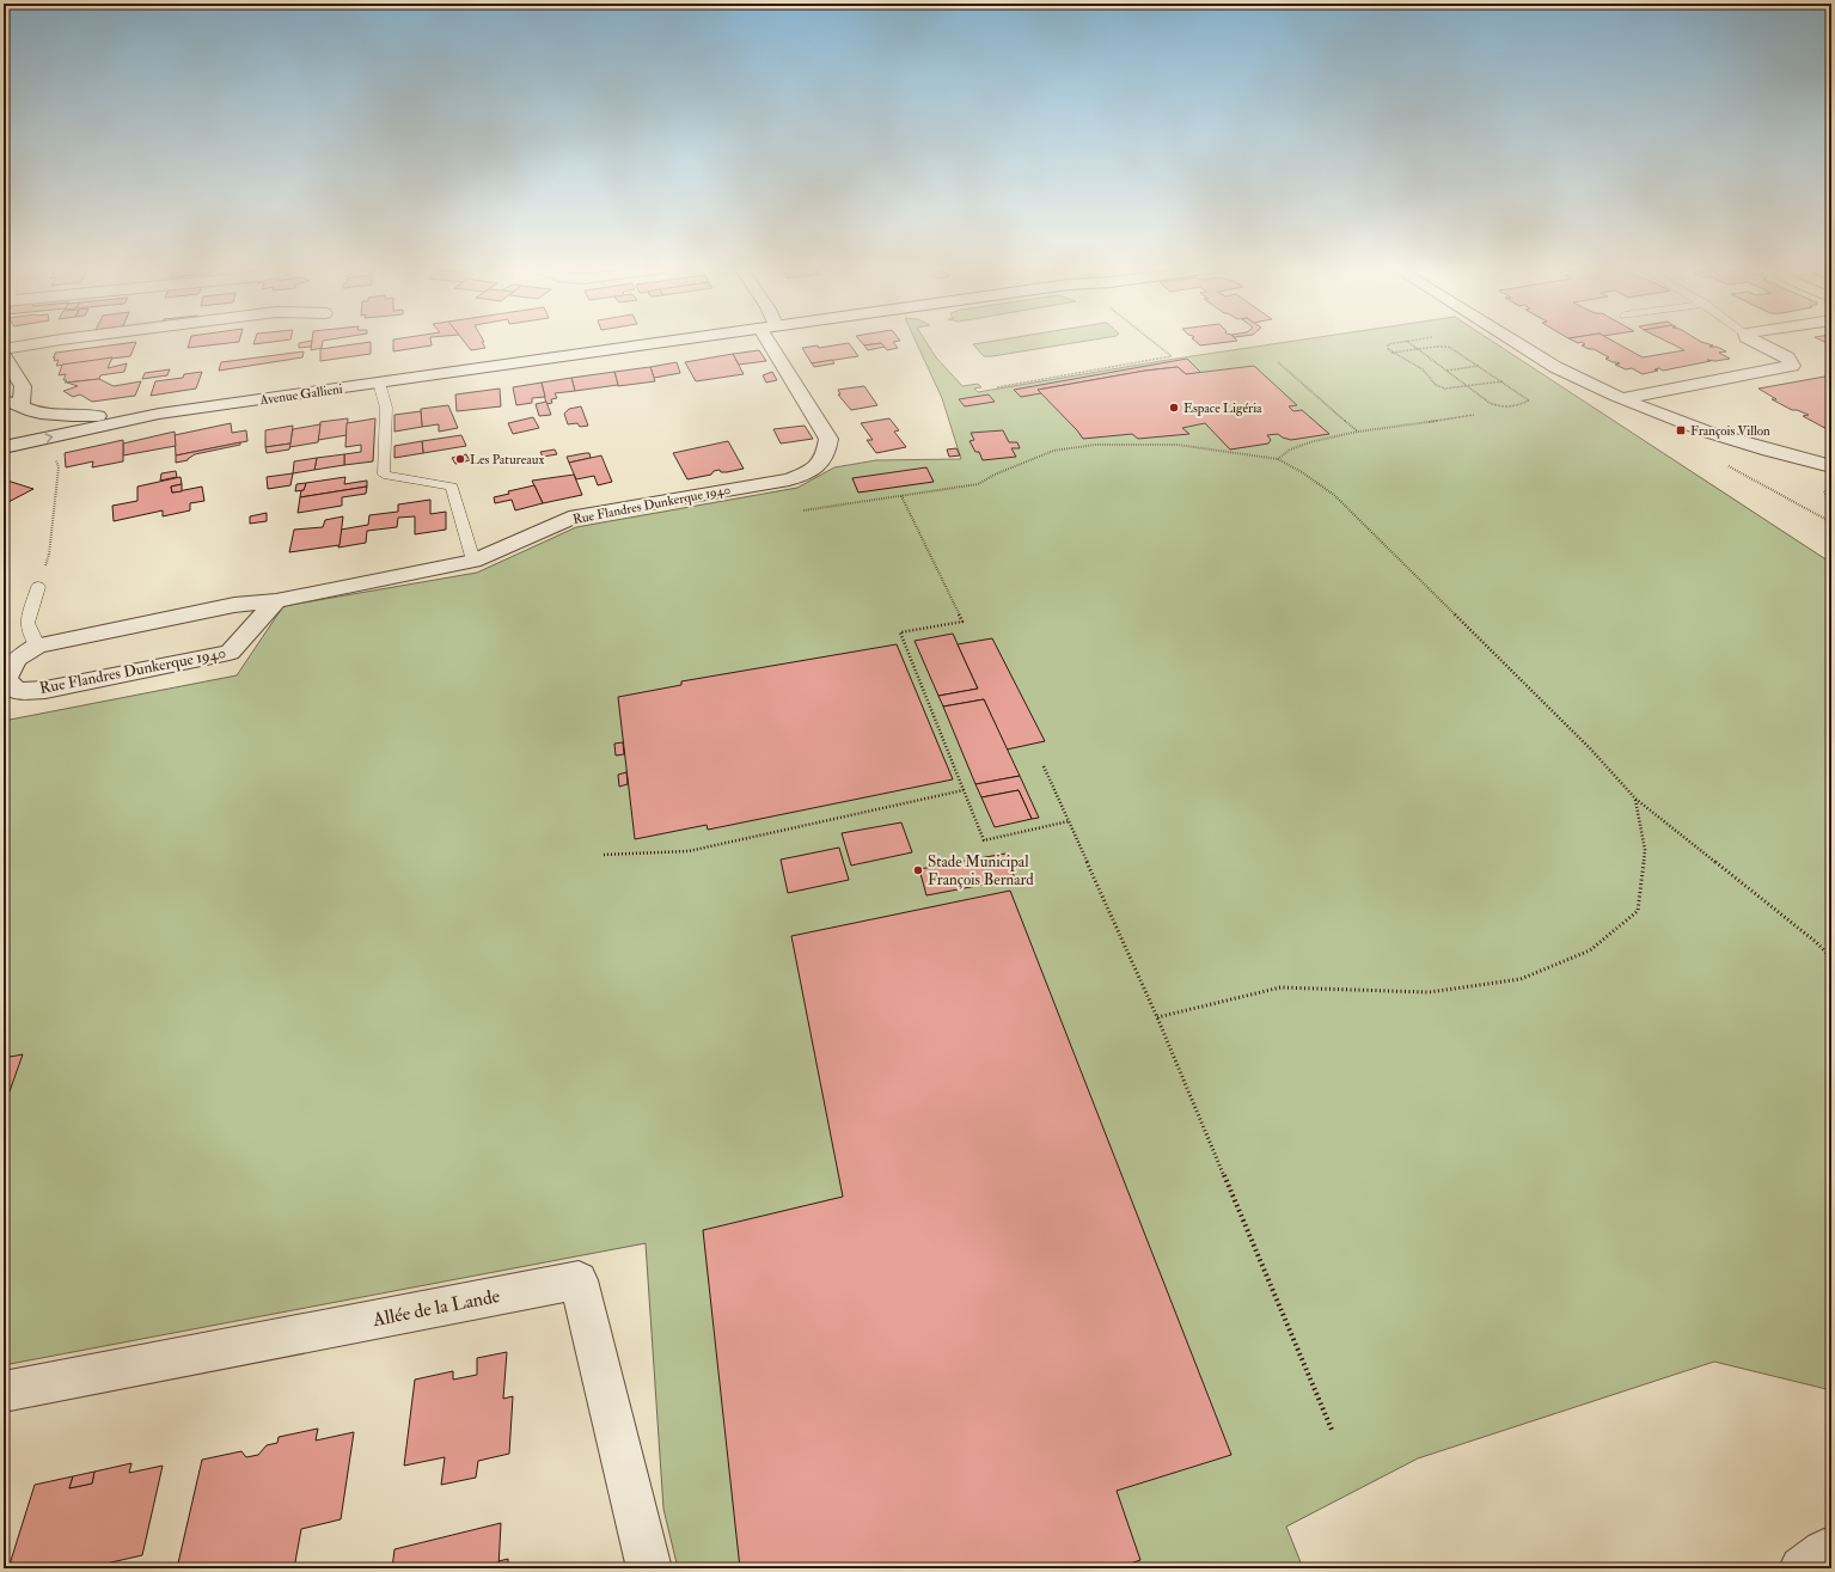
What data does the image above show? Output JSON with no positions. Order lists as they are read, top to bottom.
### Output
{
  "streets": {
    "street": ["Avenue Gallieni", "Rue Flandres Dunkerque 1940", "Allée de la Lande"]
  },
  "places": {
    "other": ["Espace Ligéria", "Les Patureaux", "Stade Municipal François Bernard"],
    "transit": ["François Villon"]
  }
}
